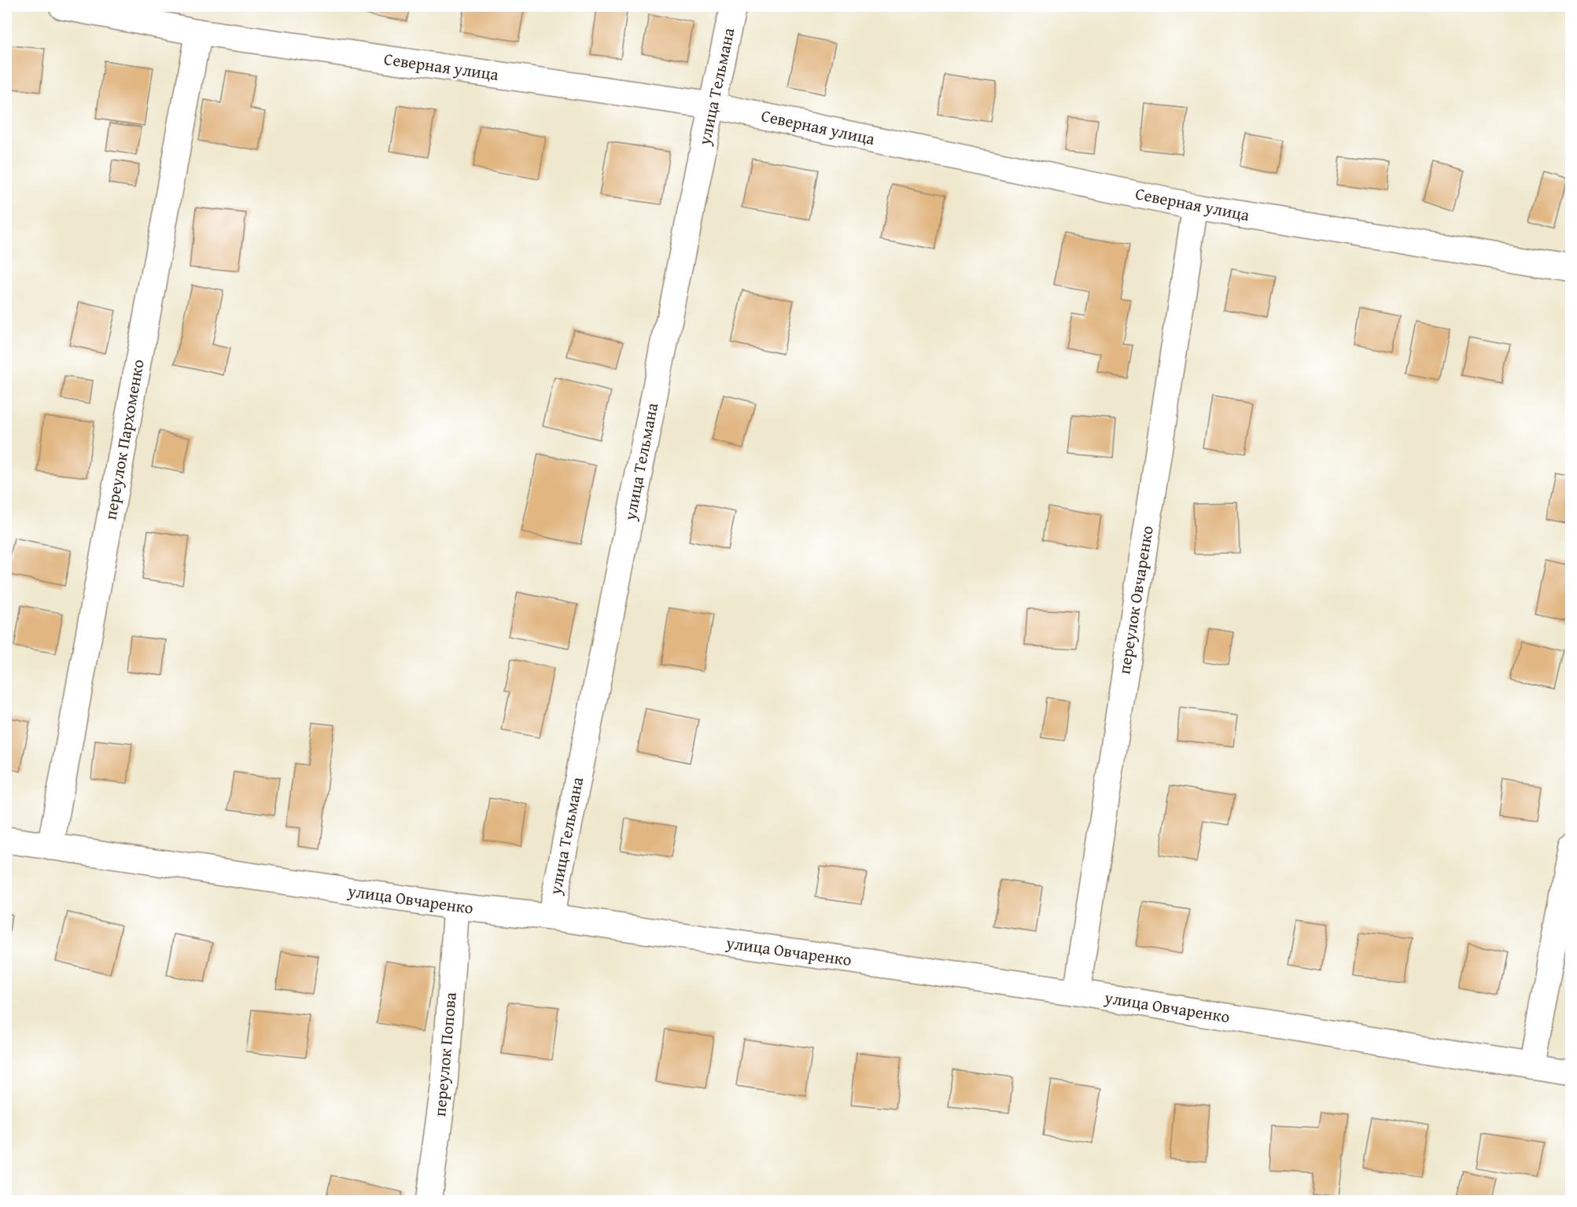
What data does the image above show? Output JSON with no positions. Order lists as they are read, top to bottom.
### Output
{
  "streets": {
    "street": [
      "Северная улица",
      "улица Тельмана",
      "переулок Пархоменко",
      "переулок Овчаренко",
      "улица Овчаренко",
      "переулок Попова"
    ]
  },
  "crossings": [
    ["Северная улица", "улица Тельмана"],
    ["Северная улица", "переулок Пархоменко"],
    ["Северная улица", "переулок Овчаренко"],
    ["улица Тельмана", "улица Овчаренко"],
    ["переулок Пархоменко", "улица Овчаренко"],
    ["переулок Овчаренко", "улица Овчаренко"],
    ["улица Овчаренко", "переулок Попова"]
  ]
}
